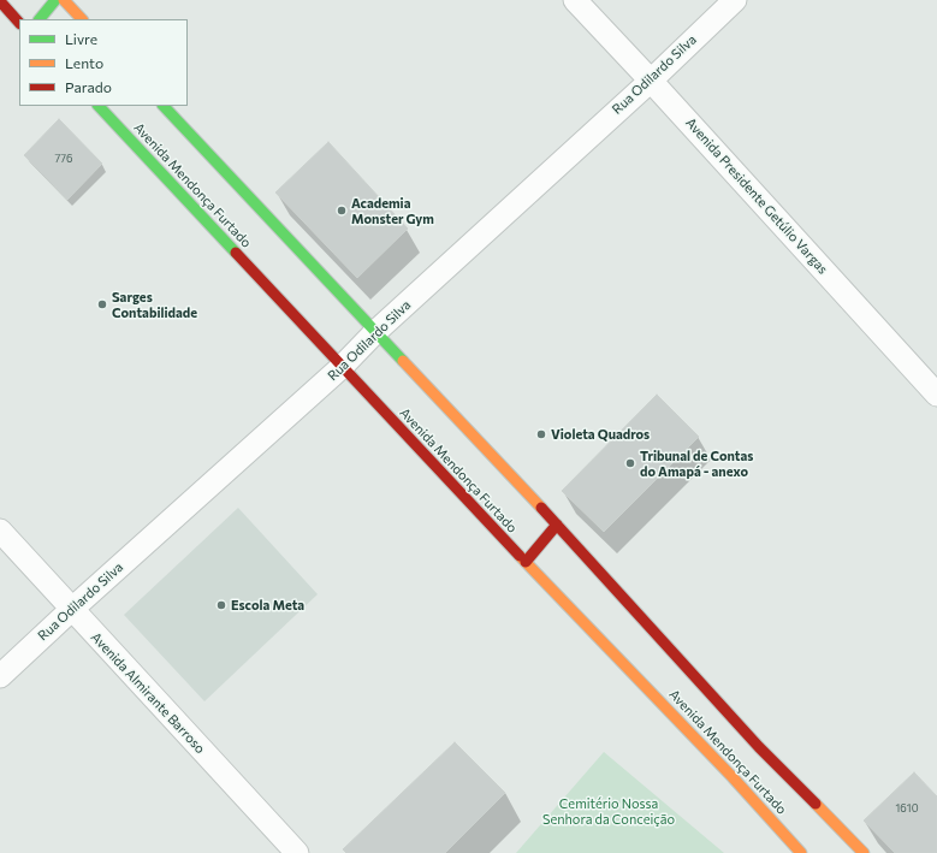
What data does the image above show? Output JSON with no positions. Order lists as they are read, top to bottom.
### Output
{
  "streets": {
    "street": [
      "Rua Odilardo Silva",
      "Avenida Mendonça Furtado",
      "Avenida Presidente Getúlio Vargas",
      "Avenida Almirante Barroso"
    ]
  },
  "crossings": [
    ["Rua Odilardo Silva", "Avenida Mendonça Furtado"],
    ["Rua Odilardo Silva", "Avenida Presidente Getúlio Vargas"],
    ["Rua Odilardo Silva", "Avenida Almirante Barroso"]
  ],
  "parks": ["Cemitério Nossa Senhora da Conceição"],
  "places": [
    "Academia Monster Gym",
    "Sarges Contabilidade",
    "Violeta Quadros",
    "Tribunal de Contas do Amapá - anexo",
    "Escola Meta"
  ],
  "house_numbers": ["776", "1610"],
  "legend": ["Livre", "Lento", "Parado"]
}
